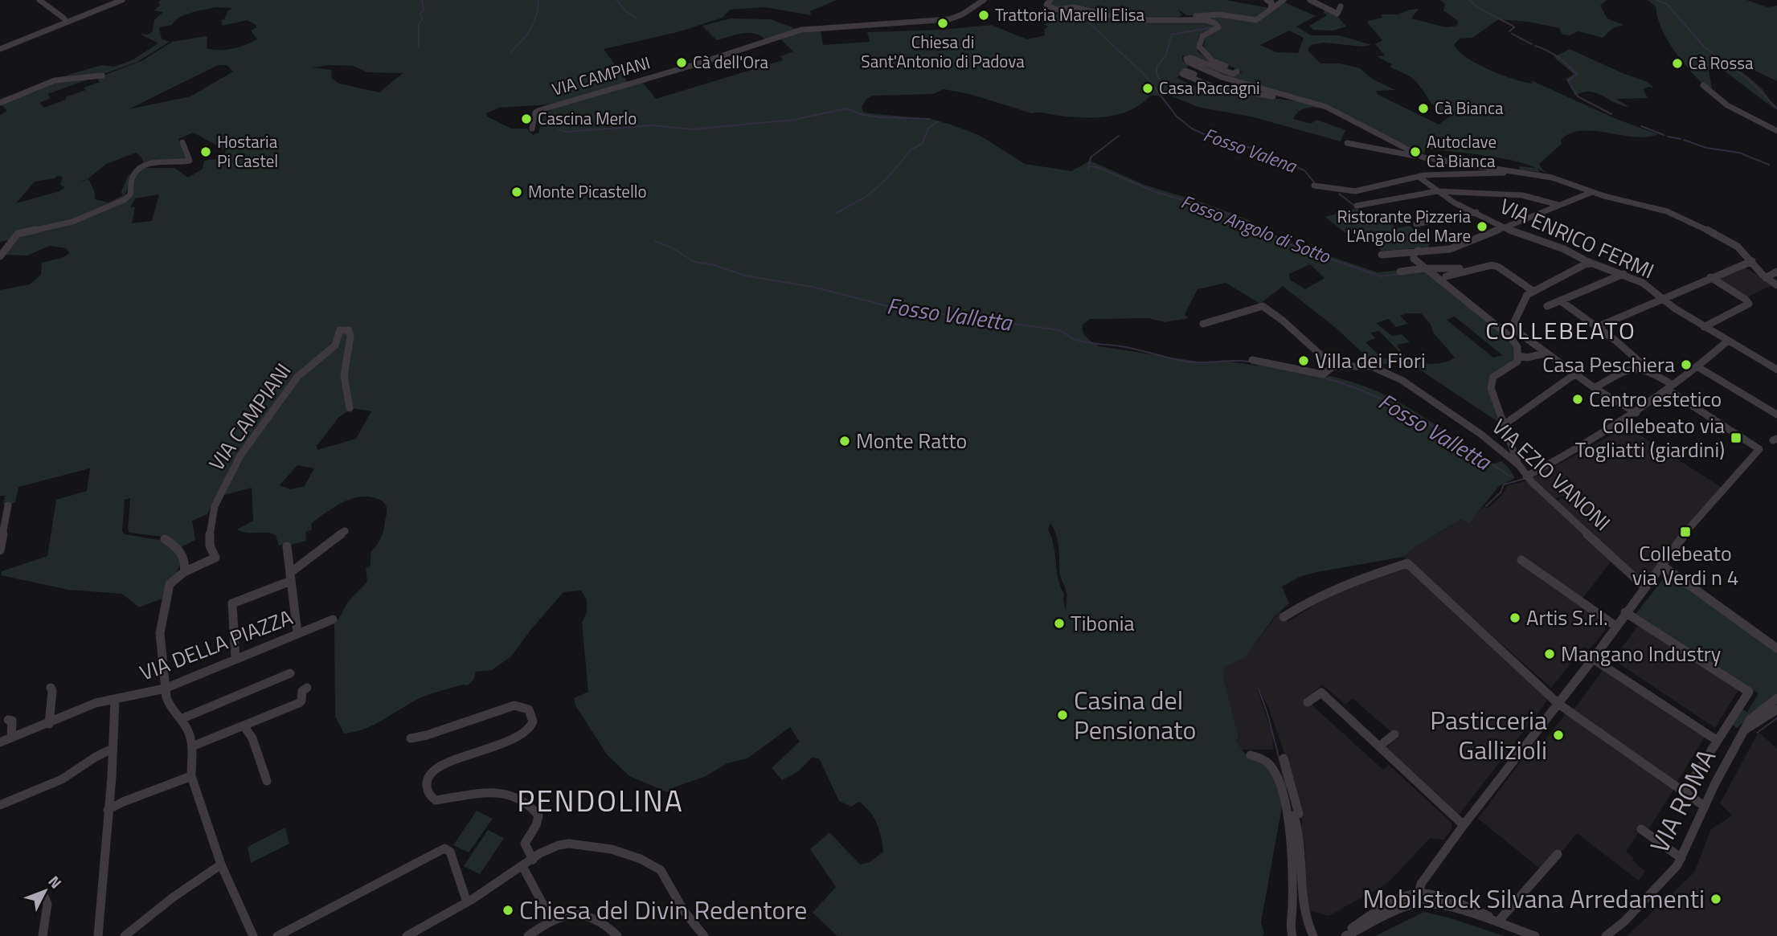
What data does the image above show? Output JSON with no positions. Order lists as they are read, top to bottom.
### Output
{
  "streets": {
    "street": [
      "VIA CAMPIANI",
      "VIA ENRICO FERMI",
      "VIA EZIO VANONI",
      "VIA DELLA PIAZZA",
      "VIA ROMA"
    ]
  },
  "crossings": [
    ["VIA CAMPIANI", "VIA DELLA PIAZZA"]
  ],
  "districts": ["COLLEBEATO", "PENDOLINA"],
  "water": ["Fosso Valena", "Fosso Angolo di Sotto", "Fosso Valletta"],
  "places": {
    "other": [
      "Trattoria Marelli Elisa",
      "Chiesa di Sant'Antonio di Padova",
      "Cà dell'Ora",
      "Cà Rossa",
      "Casa Raccagni",
      "Cà Bianca",
      "Cascina Merlo",
      "Hostaria Pi Castel",
      "Autoclave Cà Bianca",
      "Monte Picastello",
      "Ristorante Pizzeria L'Angolo del Mare",
      "Villa dei Fiori",
      "Casa Peschiera",
      "Centro estetico",
      "Monte Ratto",
      "Artis S.r.l.",
      "Tibonia",
      "Mangano Industry",
      "Casina del Pensionato",
      "Pasticceria Gallizioli",
      "Mobilstock Silvana Arredamenti",
      "Chiesa del Divin Redentore"
    ],
    "transit": ["Collebeato via Togliatti (giardini)", "Collebeato via Verdi n 4"]
  },
  "north": "top right"
}
